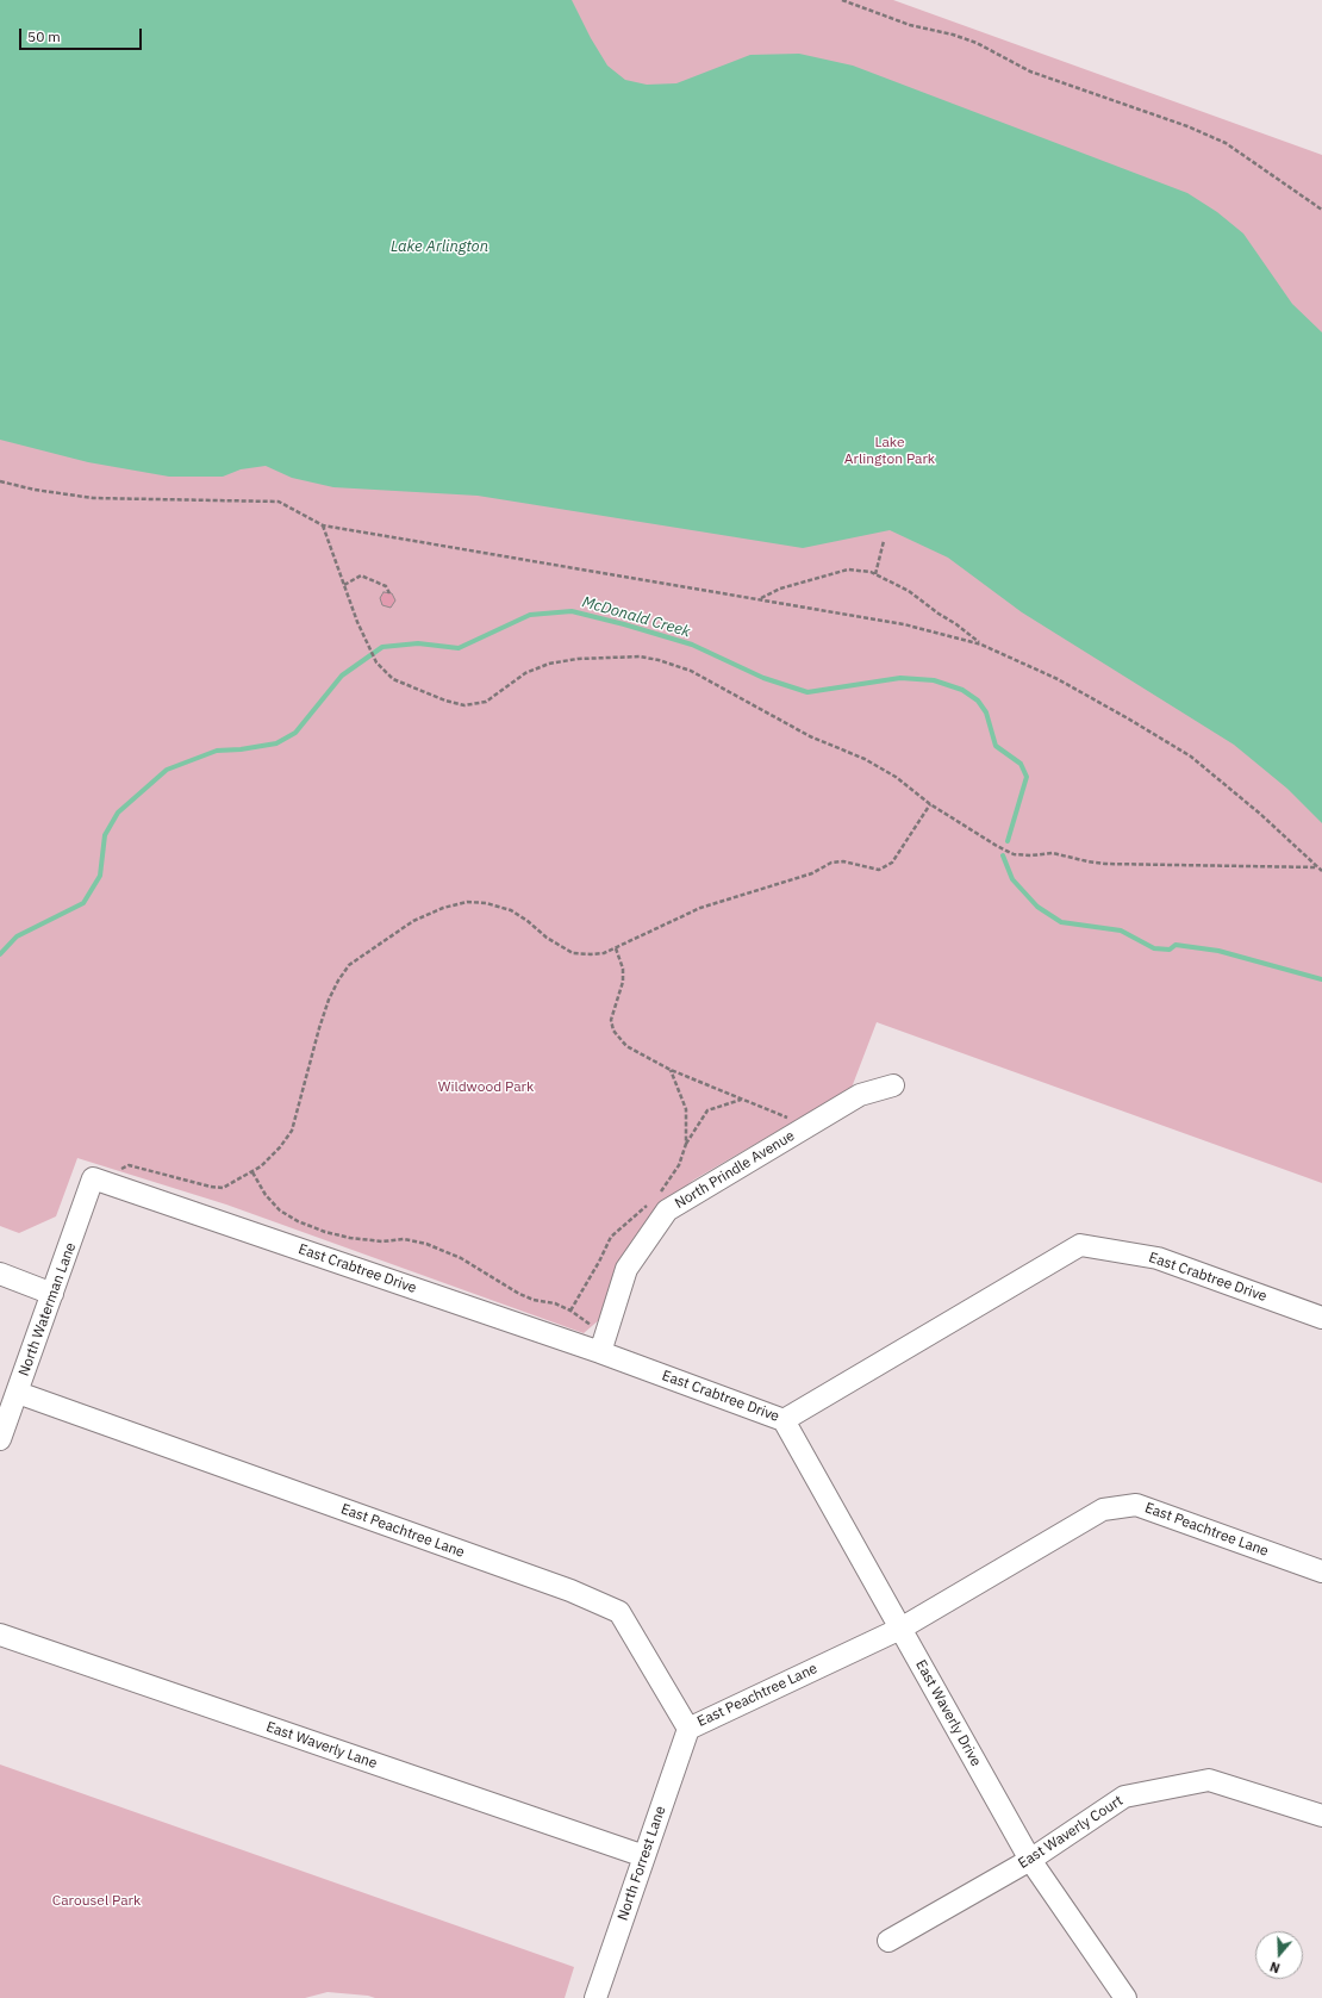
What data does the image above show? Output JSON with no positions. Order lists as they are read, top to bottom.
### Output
{
  "streets": {
    "street": [
      "North Prindle Avenue",
      "East Crabtree Drive",
      "North Waterman Lane",
      "East Peachtree Lane",
      "East Waverly Drive",
      "East Waverly Lane",
      "East Waverly Court",
      "North Forrest Lane"
    ]
  },
  "crossings": [
    ["North Prindle Avenue", "East Crabtree Drive"],
    ["East Crabtree Drive", "North Waterman Lane"],
    ["East Crabtree Drive", "East Waverly Drive"],
    ["North Waterman Lane", "East Peachtree Lane"],
    ["East Peachtree Lane", "East Waverly Drive"],
    ["East Peachtree Lane", "North Forrest Lane"],
    ["East Waverly Drive", "East Waverly Court"],
    ["East Waverly Lane", "North Forrest Lane"]
  ],
  "water": ["Lake Arlington", "McDonald Creek"],
  "parks": ["Lake Arlington Park", "Wildwood Park", "Carousel Park"],
  "scale_bar": "50 m",
  "north": "bottom"
}
